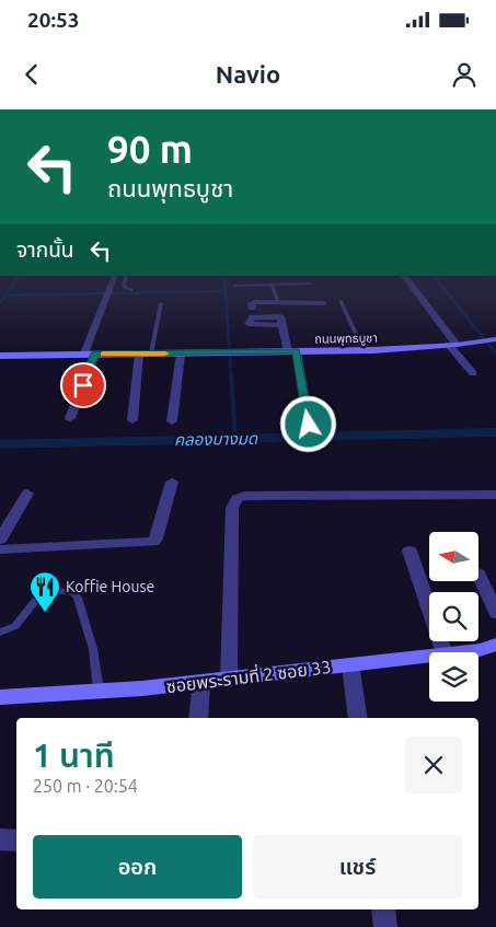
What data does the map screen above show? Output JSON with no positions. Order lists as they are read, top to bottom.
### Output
{
  "streets": {
    "main road": ["ถนนพุทธบูชา", "ซอยพระรามที่ 2 ซอย 33"]
  },
  "water": ["คลองบางมด"],
  "places": {
    "restaurant": ["Koffie House"]
  },
  "north": "left",
  "page": {
    "status": "20:53",
    "header": "Navio",
    "turn": ["90 m", "ถนนพุทธบูชา"],
    "then": "จากนั้น",
    "heading": ["1 นาที", "250 m · 20:54"],
    "buttons": ["ออก", "แชร์"]
  }
}
